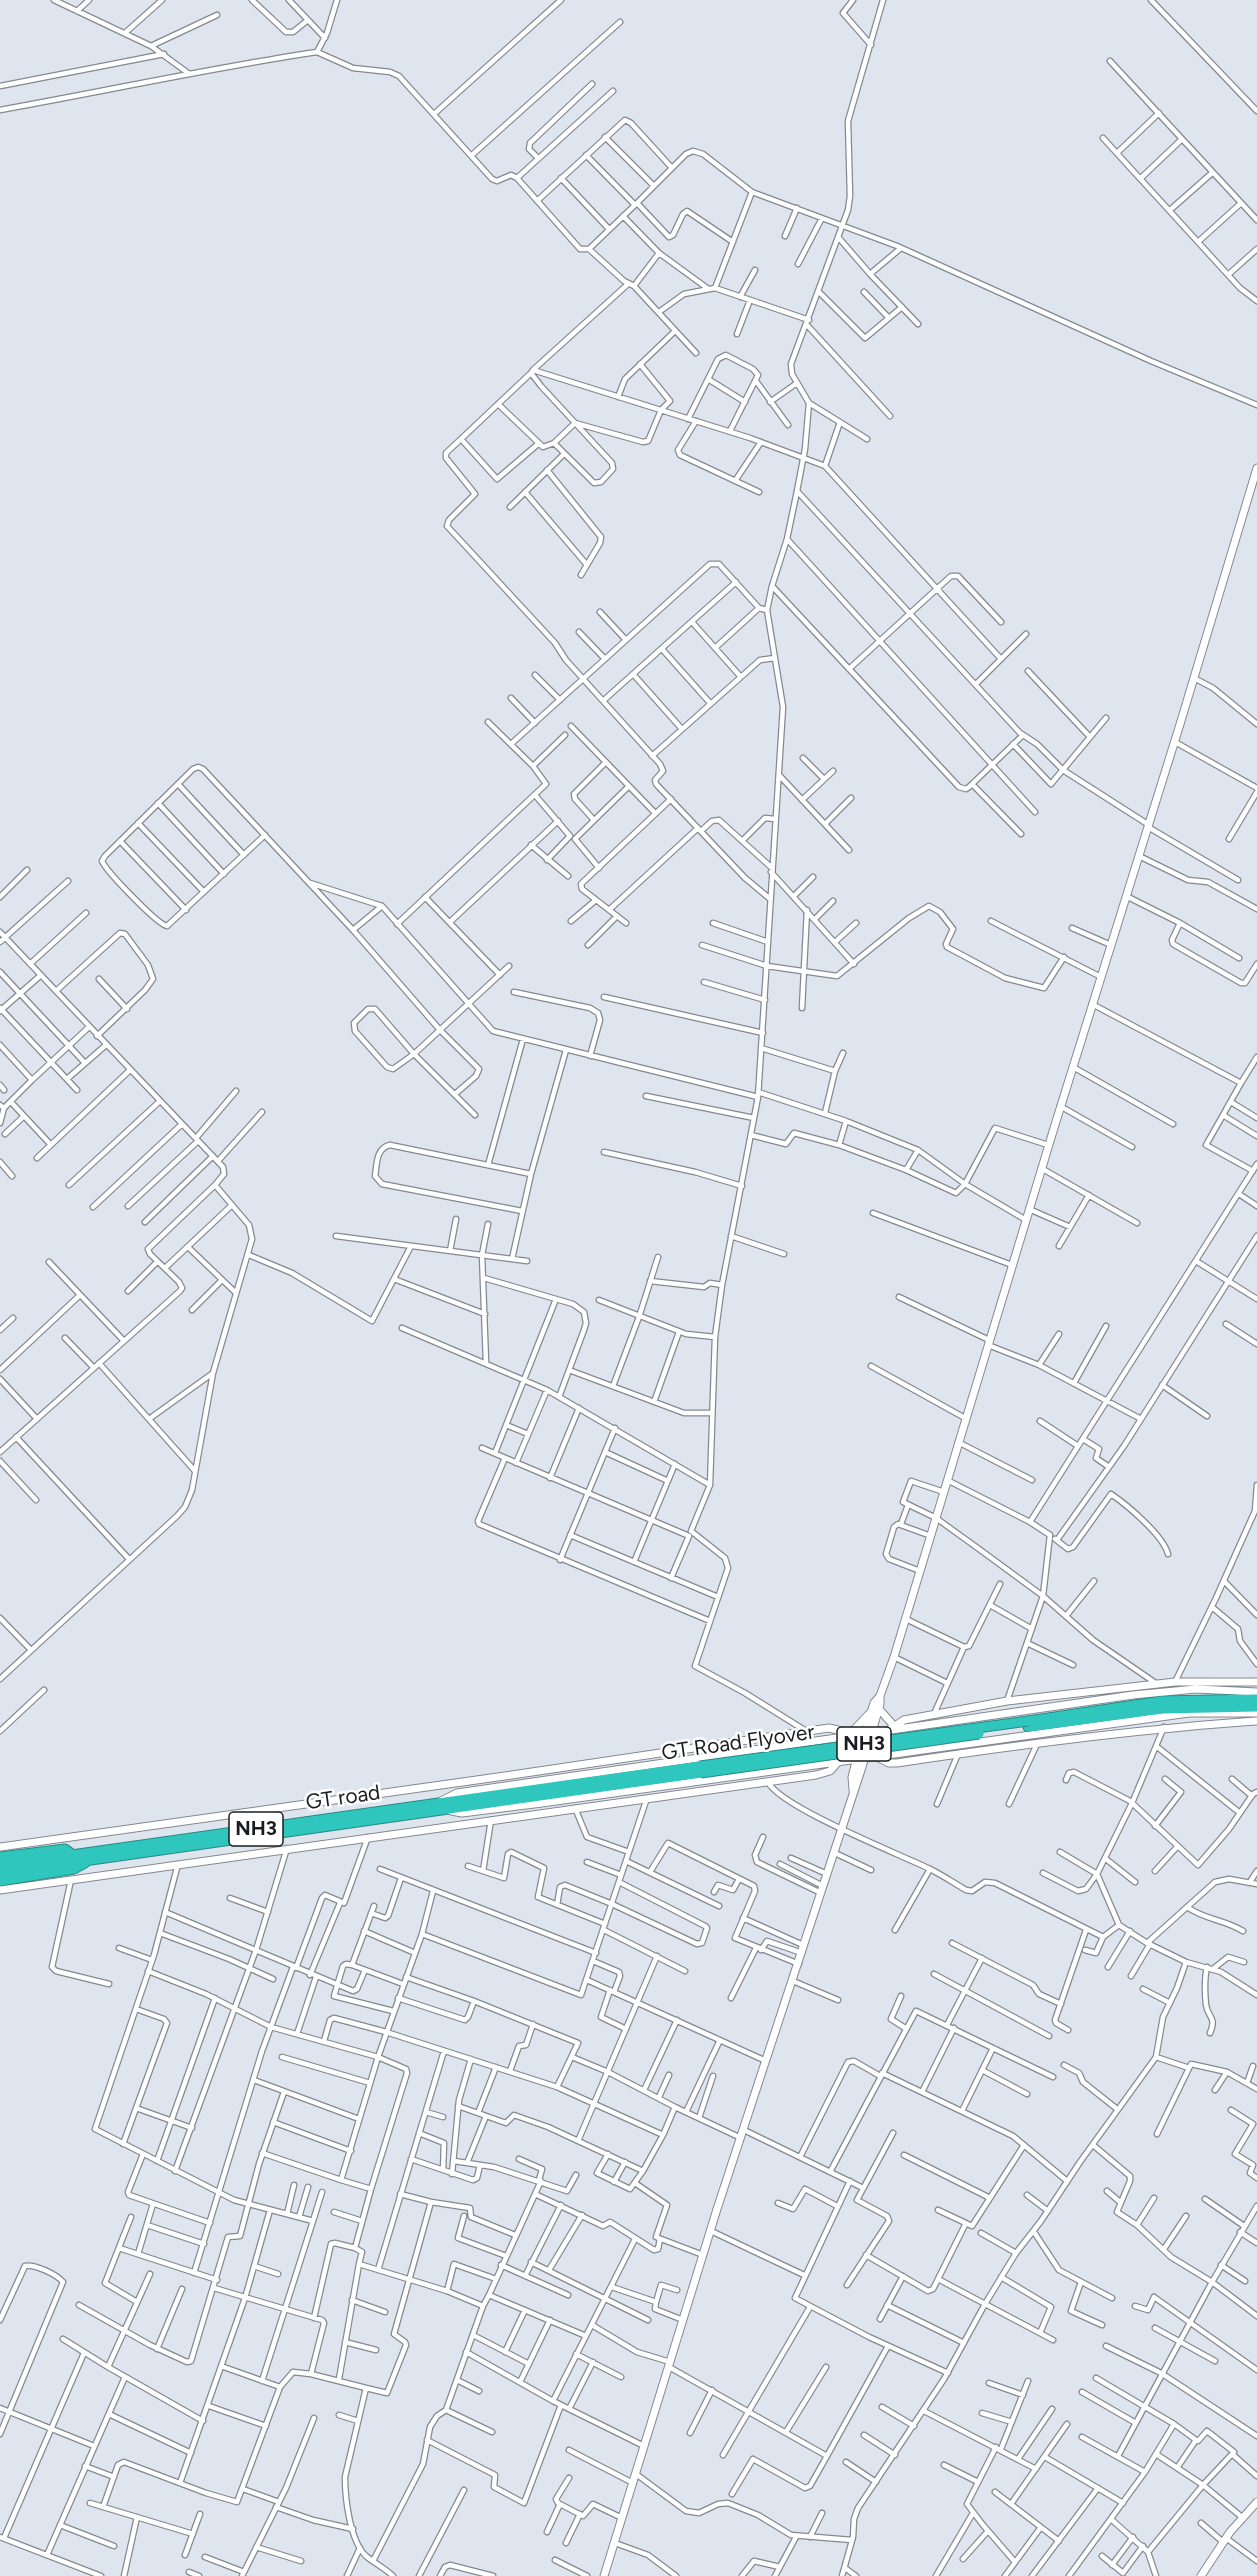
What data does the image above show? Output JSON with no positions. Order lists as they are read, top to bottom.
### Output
{
  "streets": {
    "highway": ["GT Road Flyover", "NH3", "GT road"]
  },
  "crossings": [
    ["GT Road Flyover", "GT road"],
    ["NH3", "GT road"]
  ]
}
